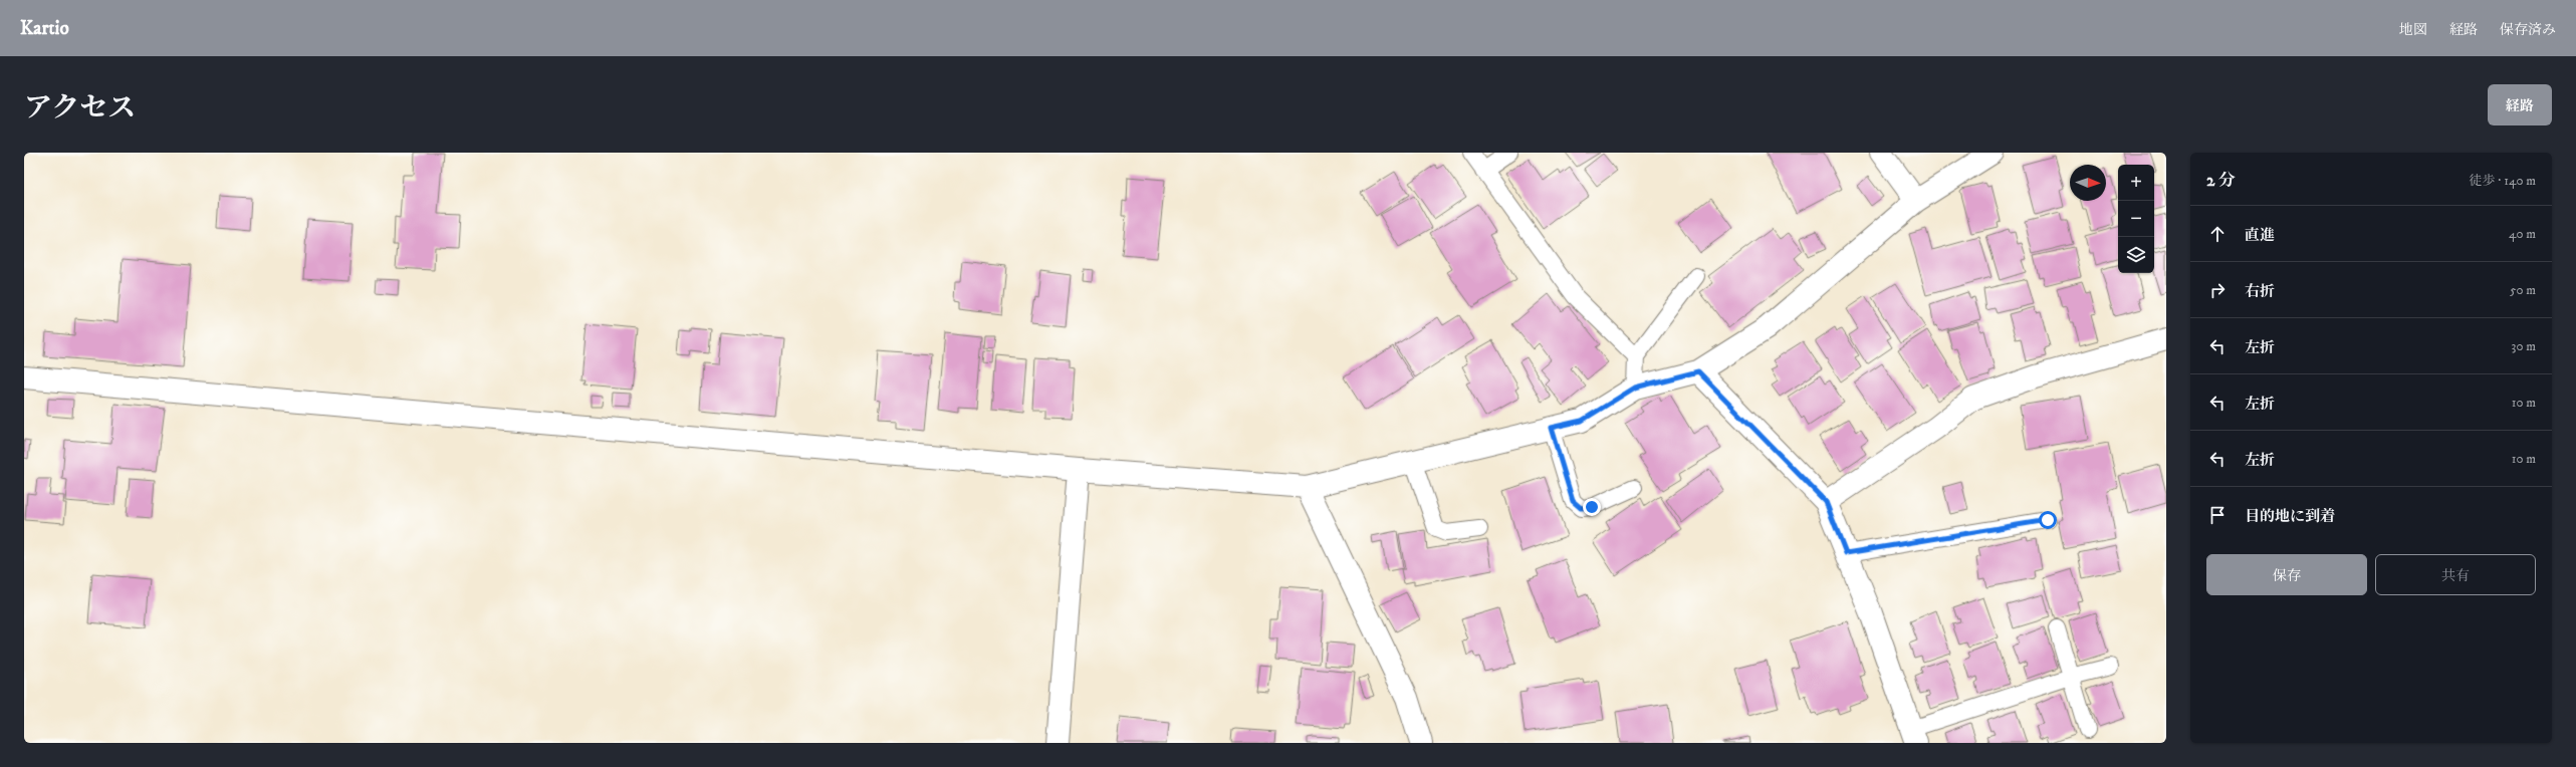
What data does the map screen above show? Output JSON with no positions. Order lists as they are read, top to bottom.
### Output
{
  "north": "right",
  "page": {
    "header": "Kartio",
    "nav": ["地図", "経路", "保存済み"],
    "title": "アクセス",
    "buttons": [
      "経路",
      ["保存", "共有"]
    ],
    "heading": ["2 分", "徒歩 · 140 m"],
    "map_buttons": ["+", "−"],
    "list": [
      ["直進", "40 m"],
      ["右折", "50 m"],
      ["左折", "30 m"],
      ["左折", "10 m"],
      ["左折", "10 m"],
      "目的地に到着"
    ]
  }
}
